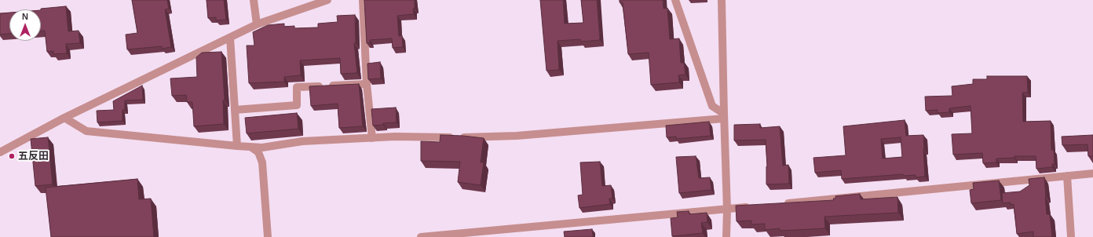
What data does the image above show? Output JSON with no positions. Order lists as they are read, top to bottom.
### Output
{
  "places": ["五反田"],
  "north": "top"
}
